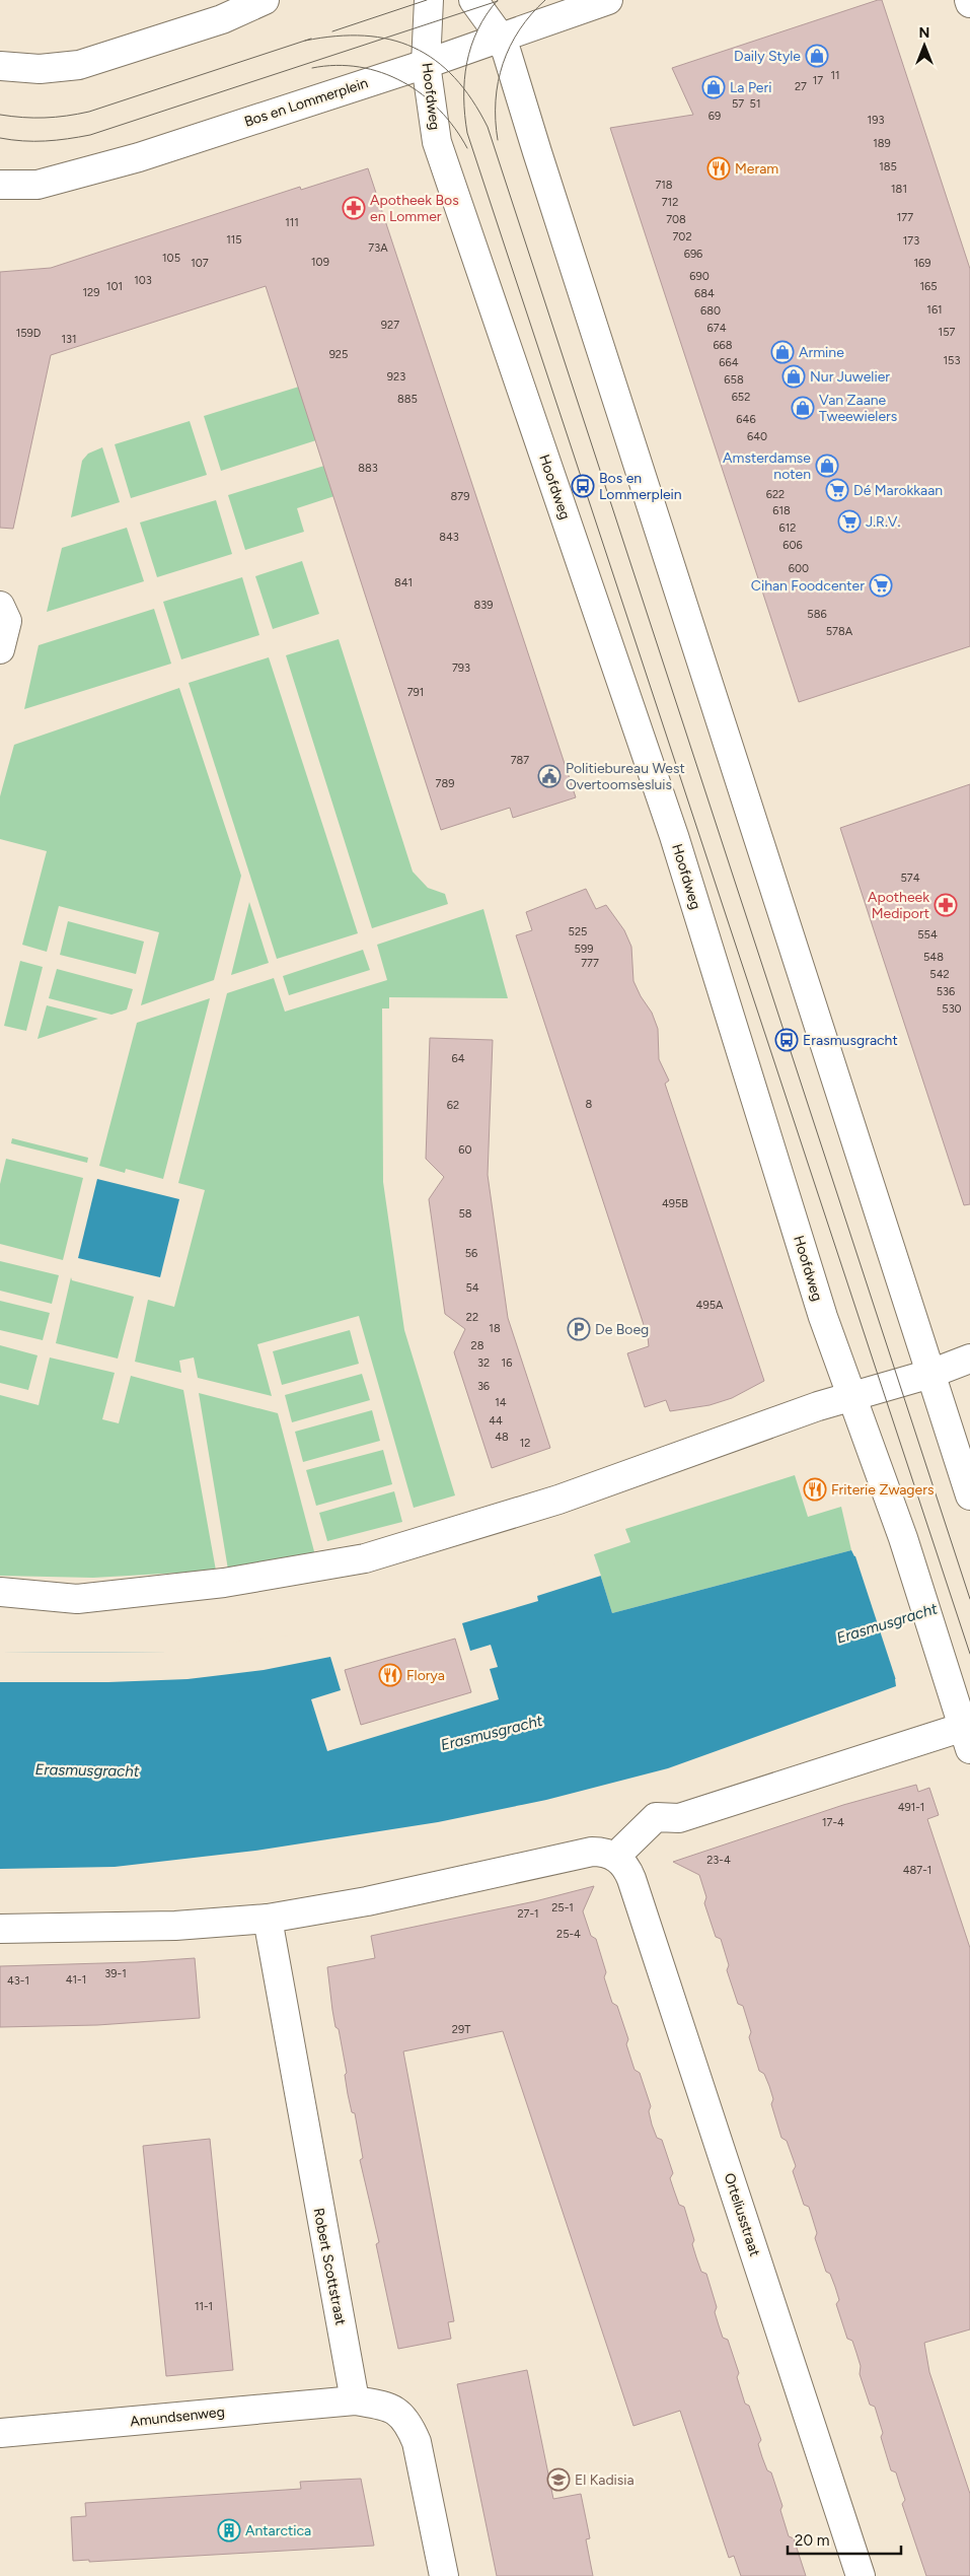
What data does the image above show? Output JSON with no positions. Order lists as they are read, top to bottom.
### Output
{
  "streets": {
    "street": [
      "Hoofdweg",
      "Bos en Lommerplein",
      "Orteliusstraat",
      "Robert Scottstraat",
      "Amundsenweg"
    ]
  },
  "crossings": [
    ["Hoofdweg", "Bos en Lommerplein"],
    ["Robert Scottstraat", "Amundsenweg"]
  ],
  "water": ["Erasmusgracht"],
  "places": {
    "shop": [
      "Daily Style",
      "La Peri",
      "Armine",
      "Nur Juwelier",
      "Van Zaane Tweewielers",
      "Amsterdamse noten"
    ],
    "restaurant": ["Meram", "Friterie Zwagers", "Florya"],
    "pharmacy": ["Apotheek Bos en Lommer", "Apotheek Mediport"],
    "bus stop": ["Bos en Lommerplein", "Erasmusgracht"],
    "supermarket": ["Dé Marokkaan", "J.R.V.", "Cihan Foodcenter"],
    "public building": ["Politiebureau West Overtoomsesluis"],
    "parking": ["De Boeg"],
    "school or university": ["El Kadisia"],
    "building": ["Antarctica"]
  },
  "house_numbers": [
    "11",
    "17",
    "27",
    "57",
    "51",
    "69",
    "193",
    "189",
    "185",
    "718",
    "181",
    "712",
    "177",
    "708",
    "111",
    "702",
    "115",
    "173",
    "73A",
    "696",
    "105",
    "109",
    "107",
    "169",
    "690",
    "103",
    "101",
    "165",
    "129",
    "684",
    "161",
    "680",
    "927",
    "674",
    "157",
    "159D",
    "131",
    "668",
    "925",
    "153",
    "664",
    "923",
    "658",
    "652",
    "885",
    "646",
    "640",
    "883",
    "622",
    "879",
    "618",
    "612",
    "843",
    "606",
    "600",
    "841",
    "839",
    "586",
    "578A",
    "793",
    "791",
    "787",
    "789",
    "574",
    "525",
    "554",
    "599",
    "548",
    "777",
    "542",
    "536",
    "530",
    "64",
    "8",
    "62",
    "60",
    "495B",
    "58",
    "56",
    "54",
    "495A",
    "22",
    "18",
    "28",
    "32",
    "16",
    "36",
    "14",
    "44",
    "48",
    "12",
    "491-1",
    "17-4",
    "23-4",
    "487-1",
    "25-1",
    "27-1",
    "25-4",
    "39-1",
    "41-1",
    "43-1",
    "29T",
    "11-1"
  ],
  "scale_bar": "20 m",
  "north": "top"
}
